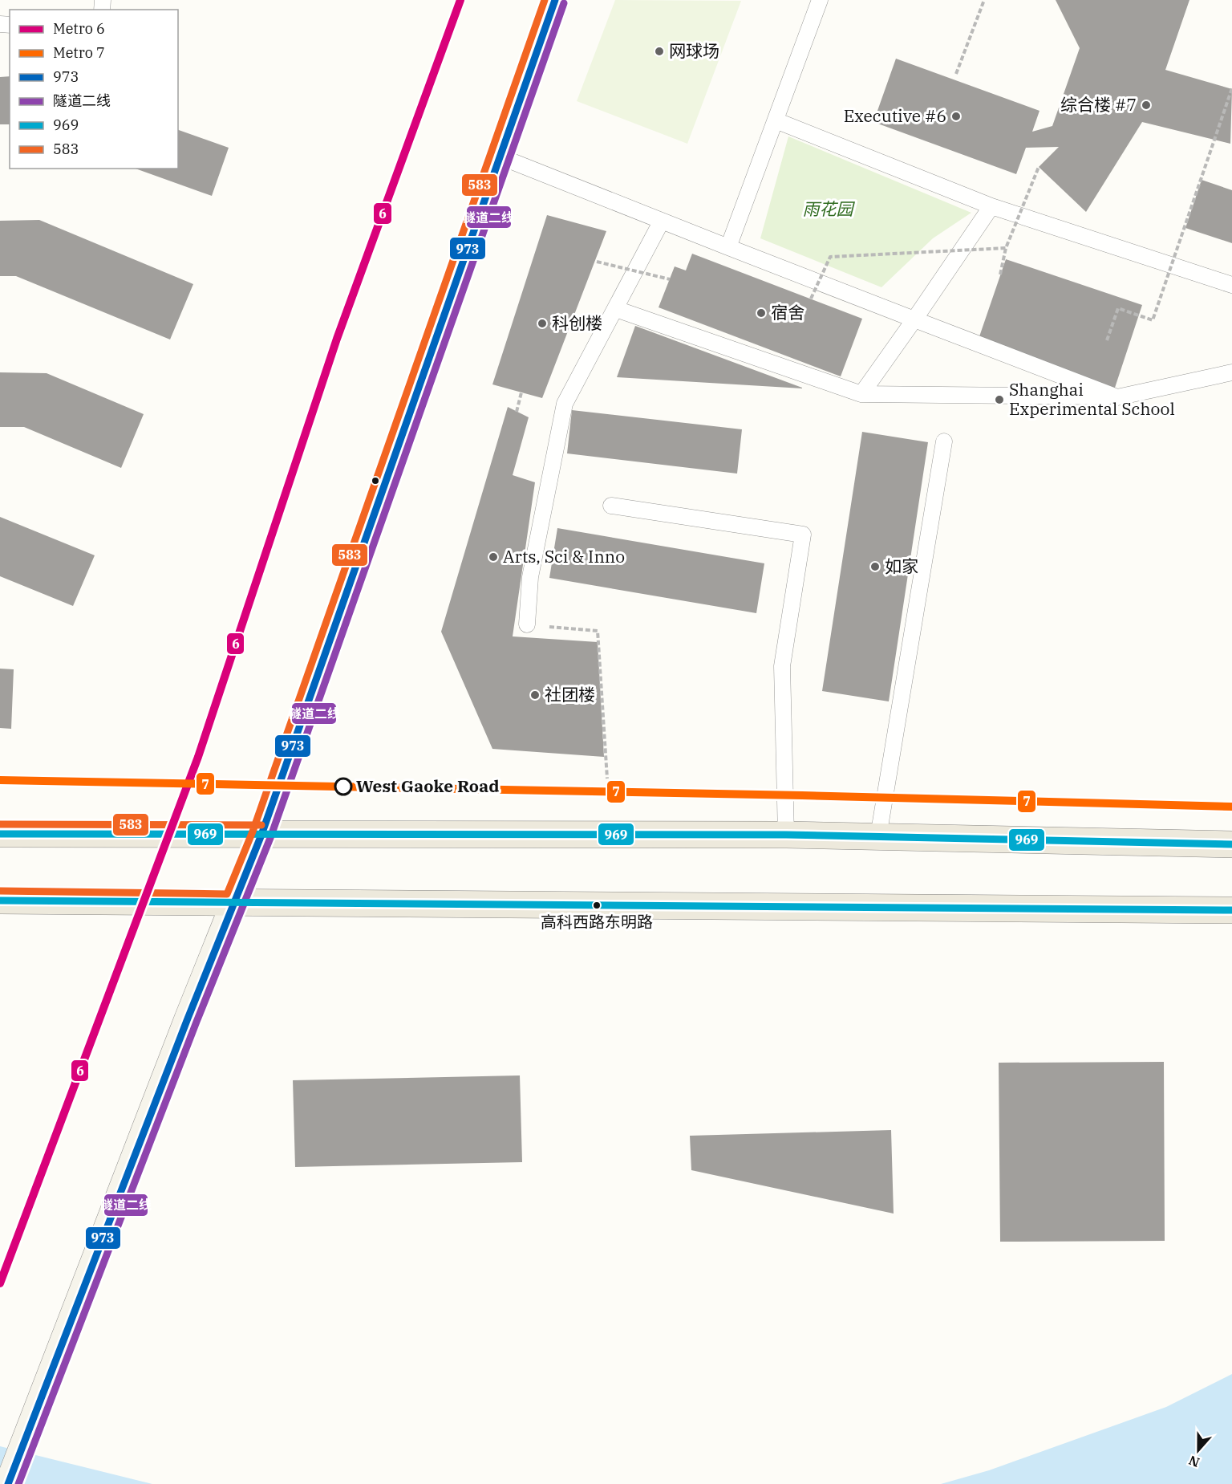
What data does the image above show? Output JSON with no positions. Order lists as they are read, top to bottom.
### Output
{
  "parks": ["雨花园"],
  "places": [
    "网球场",
    "综合楼 #7",
    "Executive #6",
    "宿舍",
    "科创楼",
    "Shanghai Experimental School",
    "Arts, Sci & Inno",
    "如家",
    "社团楼",
    "West Gaoke Road",
    "高科西路东明路"
  ],
  "lines": [
    "metro line 6",
    "transit line 973",
    "transit line 583",
    "transit line 隧道二线",
    "metro line 7",
    "transit line 969"
  ],
  "legend": [
    "Metro 6",
    "Metro 7",
    "973",
    "隧道二线",
    "969",
    "583"
  ],
  "north": "bottom"
}
